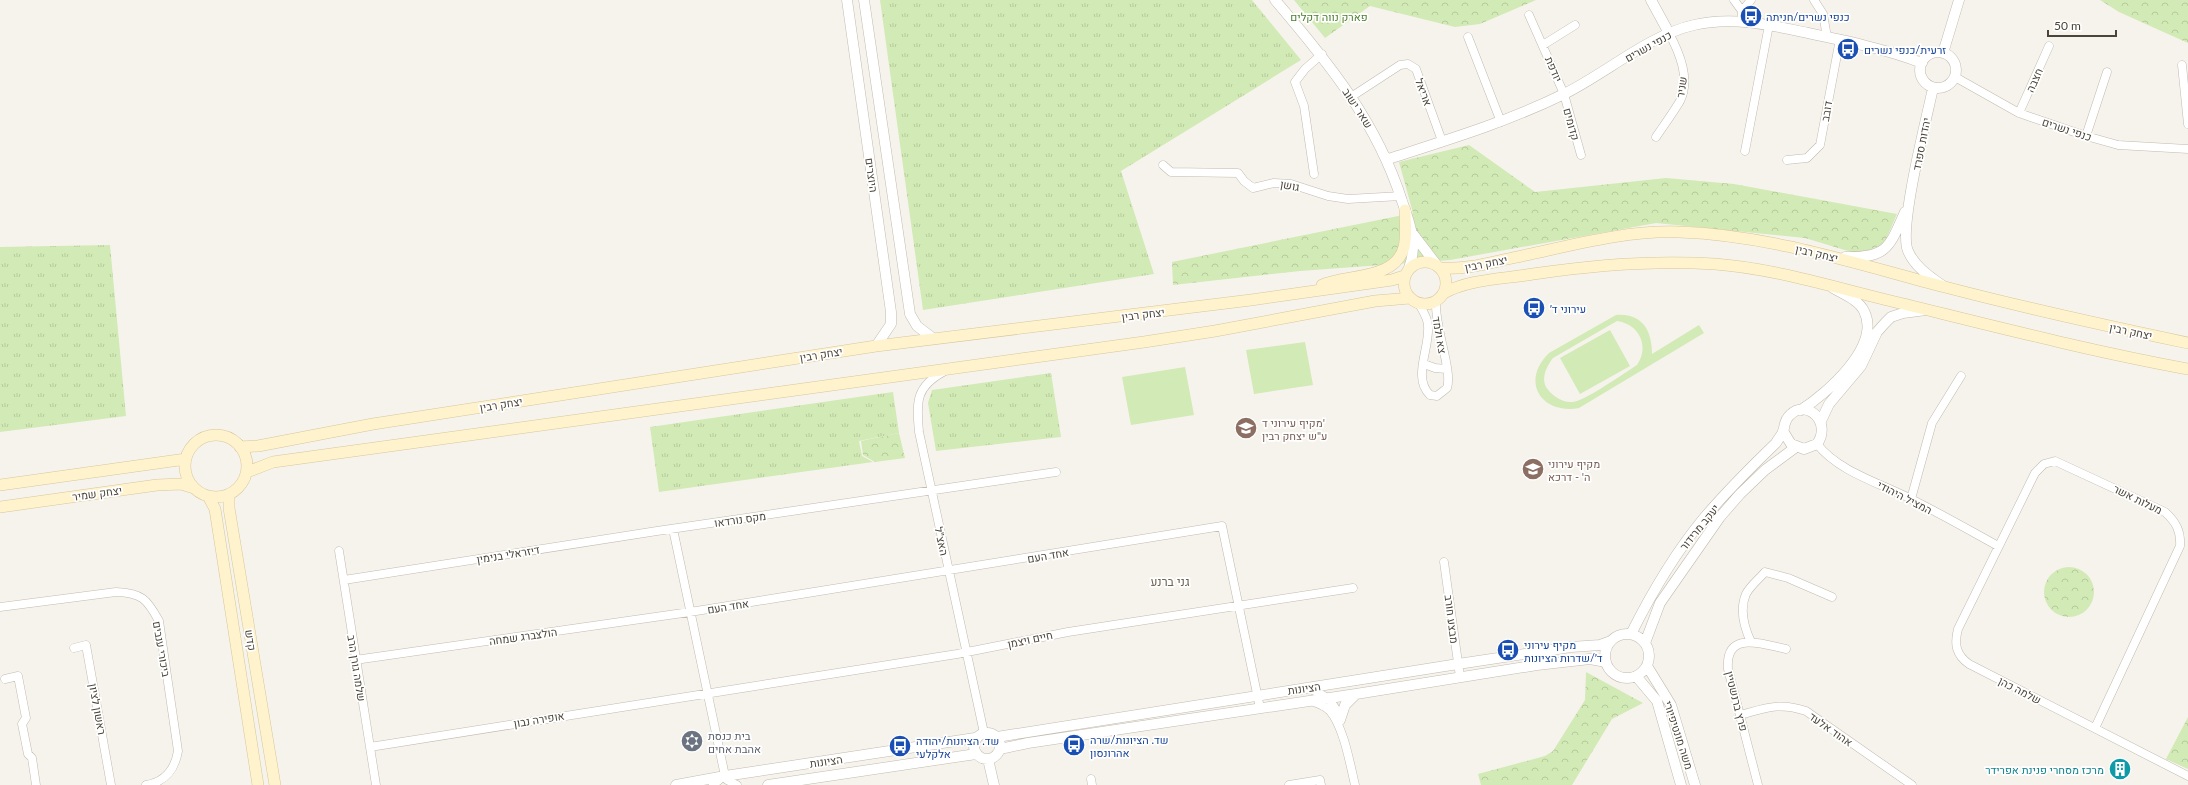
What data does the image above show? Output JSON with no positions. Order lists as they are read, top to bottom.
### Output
{
  "streets": {
    "main road": ["יצחק רבין", "יצחק שמיר", "קדש"],
    "street": [
      "כנפי נשרים",
      "יודפת",
      "חצבה",
      "שניר",
      "אריאל",
      "שאר ישוב",
      "דובב",
      "קדומים",
      "יהדות ספרד",
      "היוצרים",
      "גושן",
      "צא ולמד",
      "המציל היהודי",
      "מעלות אשר",
      "מקס נורדאו",
      "יעקב מרידור",
      "האצ\"ל",
      "דיזראלי בנימין",
      "אחד העם",
      "מבצע חורב",
      "הולצברג שמחה",
      "חיים ויצמן",
      "ביכורי ענבים",
      "שלמה גורן הרב",
      "הציונות",
      "שלמה כהן",
      "פרץ ברנשטיין",
      "ראשון לציון",
      "אופירה נבון",
      "אהוד אלעד",
      "משה מונטיפיורי"
    ]
  },
  "crossings": [
    ["כנפי נשרים", "יודפת"],
    ["כנפי נשרים", "חצבה"],
    ["כנפי נשרים", "שניר"],
    ["כנפי נשרים", "אריאל"],
    ["כנפי נשרים", "שאר ישוב"],
    ["כנפי נשרים", "דובב"],
    ["כנפי נשרים", "קדומים"],
    ["כנפי נשרים", "יהדות ספרד"],
    ["יודפת", "קדומים"],
    ["אריאל", "שאר ישוב"],
    ["שאר ישוב", "גושן"],
    ["שאר ישוב", "יצחק רבין"],
    ["שאר ישוב", "צא ולמד"],
    ["היוצרים", "יצחק רבין"],
    ["יצחק רבין", "צא ולמד"],
    ["יצחק רבין", "יצחק שמיר"],
    ["יצחק רבין", "קדש"],
    ["יצחק שמיר", "קדש"],
    ["המציל היהודי", "מעלות אשר"],
    ["המציל היהודי", "יעקב מרידור"],
    ["המציל היהודי", "שלמה כהן"],
    ["מעלות אשר", "שלמה כהן"],
    ["מקס נורדאו", "האצ\"ל"],
    ["מקס נורדאו", "דיזראלי בנימין"],
    ["יעקב מרידור", "הציונות"],
    ["יעקב מרידור", "משה מונטיפיורי"],
    ["האצ\"ל", "אחד העם"],
    ["האצ\"ל", "חיים ויצמן"],
    ["האצ\"ל", "הציונות"],
    ["דיזראלי בנימין", "שלמה גורן הרב"],
    ["אחד העם", "הולצברג שמחה"],
    ["אחד העם", "חיים ויצמן"],
    ["אחד העם", "הציונות"],
    ["מבצע חורב", "הציונות"],
    ["הולצברג שמחה", "שלמה גורן הרב"],
    ["חיים ויצמן", "אופירה נבון"],
    ["שלמה גורן הרב", "אופירה נבון"],
    ["הציונות", "משה מונטיפיורי"],
    ["פרץ ברנשטיין", "אהוד אלעד"]
  ],
  "districts": ["גני ברנע"],
  "parks": ["פארק נווה דקלים"],
  "places": {
    "bus stop": [
      "כנפי נשרים/חניתה",
      "זרעית/כנפי נשרים",
      "עירוני ד׳",
      "מקיף עירוני ד׳/שדרות הציונות",
      "שד. הציונות/שרה אהרונסון",
      "שד. הציונות/יהודה אלקלעי"
    ],
    "school or university": ["מקיף עירוני ד' ע\"ש יצחק רבין", "מקיף עירוני ה' - דרכא"],
    "synagogue": ["בית כנסת אהבת אחים"],
    "building": ["מרכז מסחרי פנינת אפרידר"]
  },
  "scale_bar": "50 m"
}
